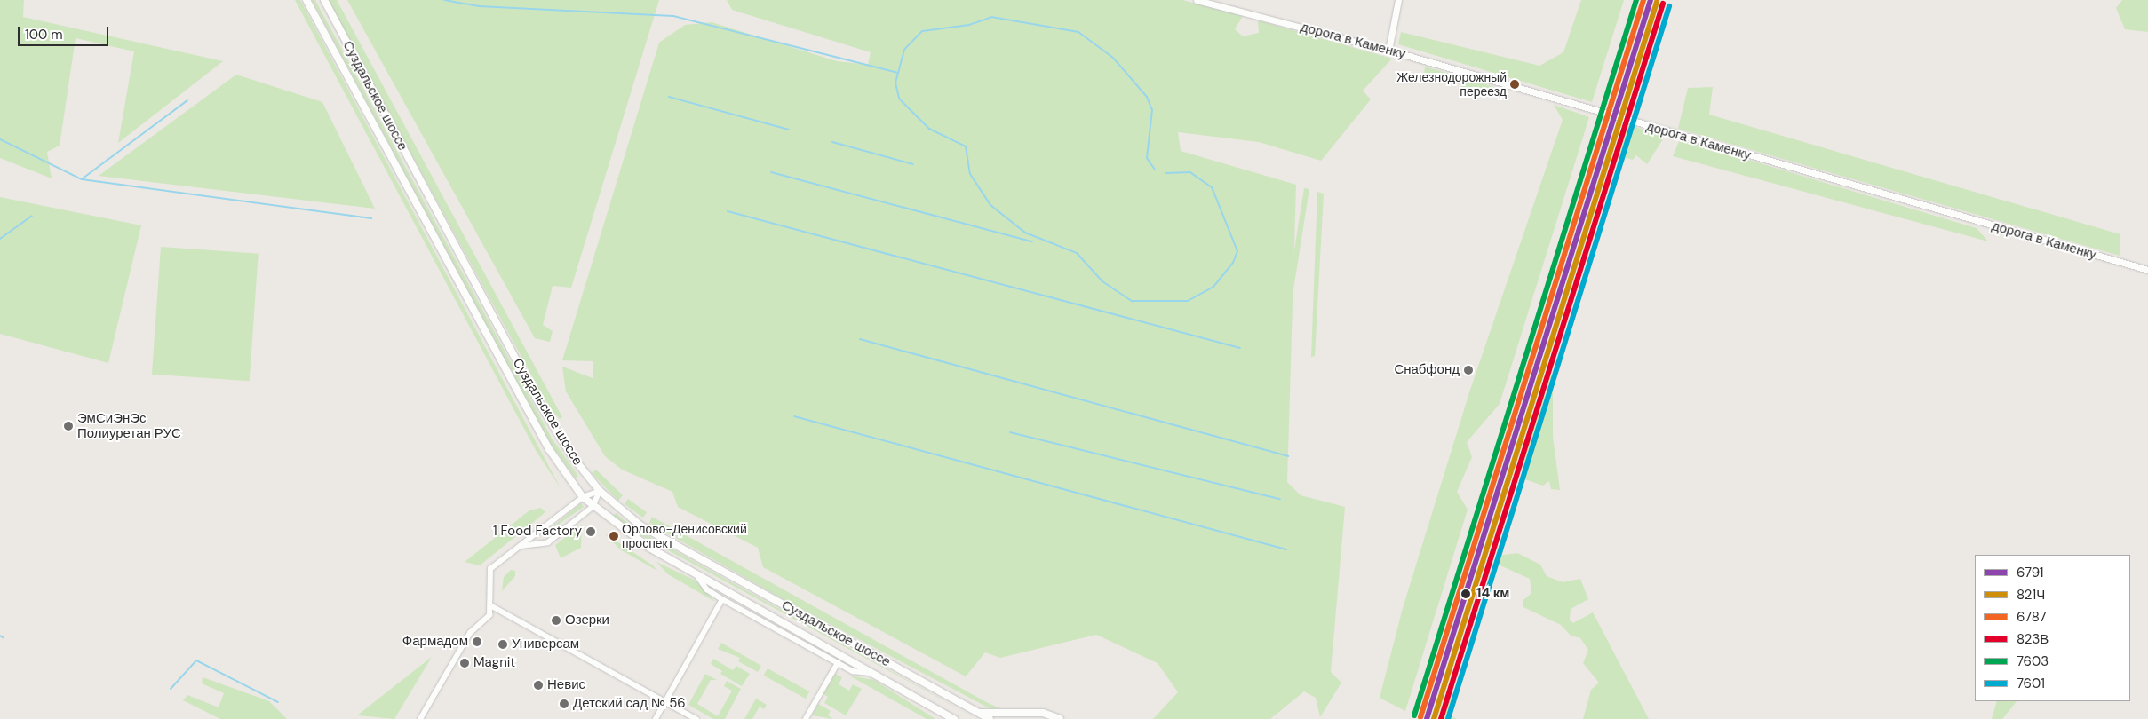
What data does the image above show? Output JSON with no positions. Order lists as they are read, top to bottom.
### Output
{
  "streets": {
    "main road": ["Суздальское шоссе"],
    "street": ["дорога в Каменку"]
  },
  "places": [
    "Железнодорожный переезд",
    "Снабфонд",
    "ЭмСиЭнЭс Полиуретан РУС",
    "1 Food Factory",
    "Орлово-Денисовский проспект",
    "14 км",
    "Озерки",
    "Фармадом",
    "Универсам",
    "Magnit",
    "Невис",
    "Детский сад № 56"
  ],
  "lines": [
    "transit line 6791",
    "transit line 6787",
    "transit line 7603",
    "transit line 821Ч",
    "transit line 823В",
    "transit line 7601"
  ],
  "legend": [
    "6791",
    "821Ч",
    "6787",
    "823В",
    "7603",
    "7601"
  ],
  "scale_bar": "100 m"
}
